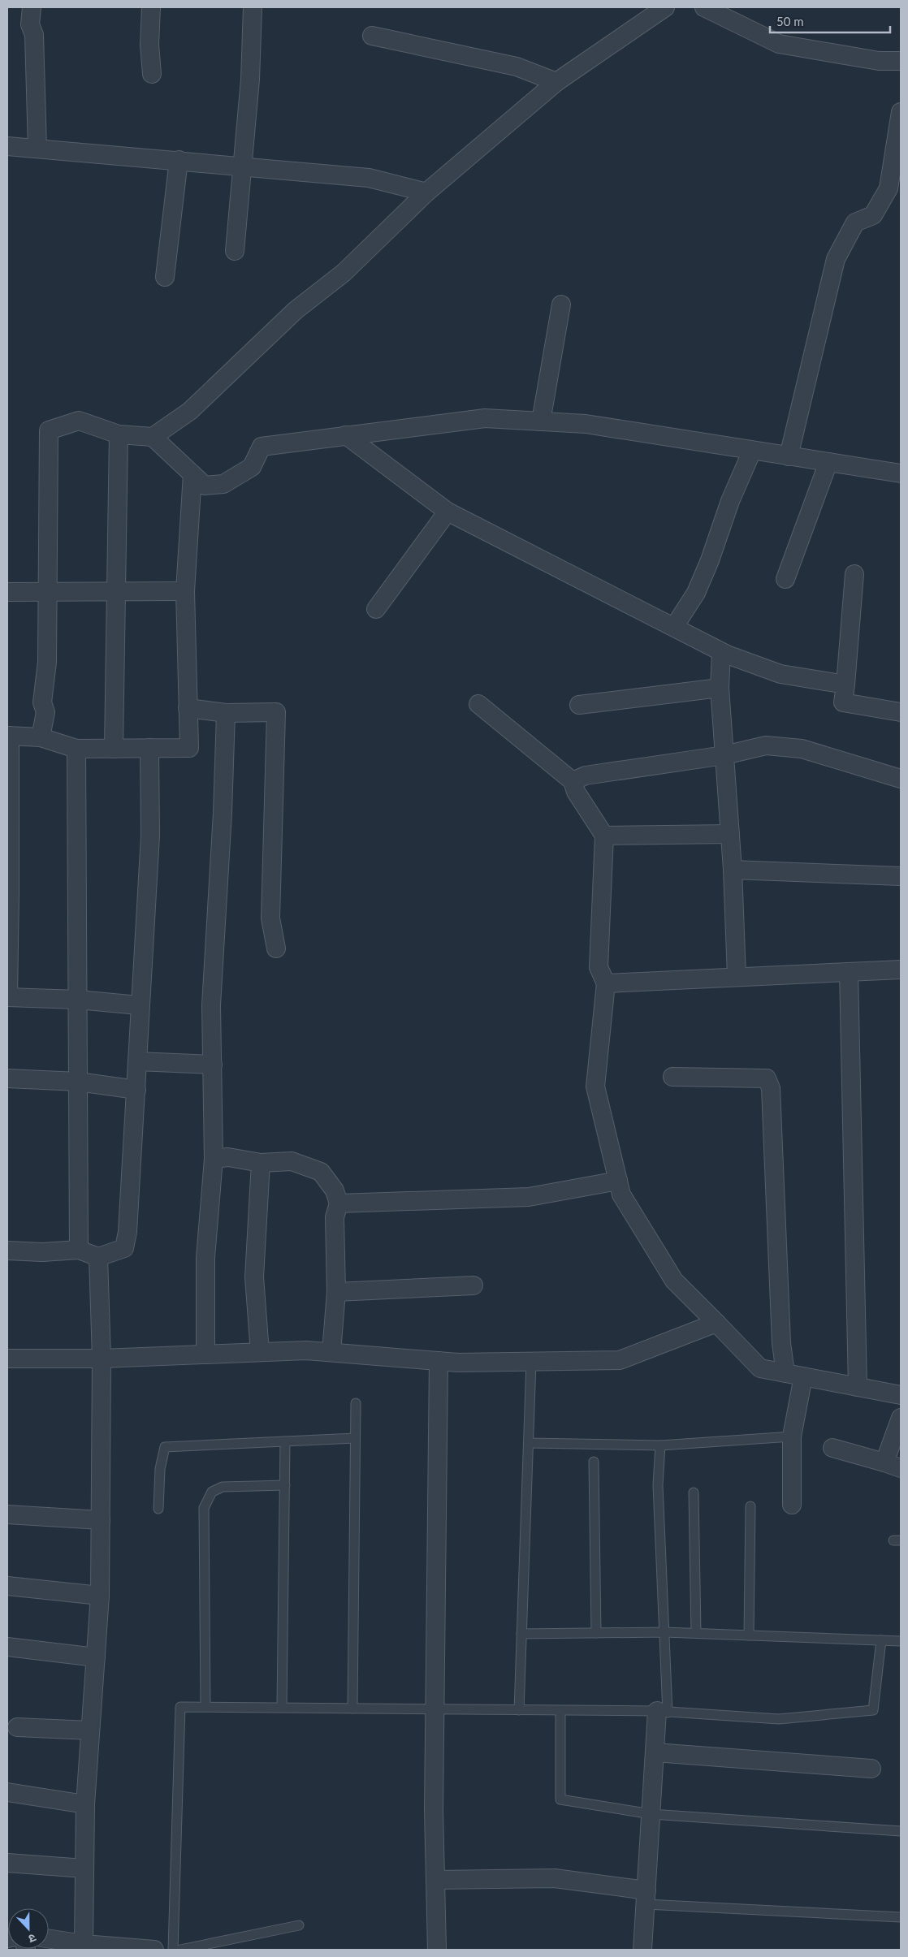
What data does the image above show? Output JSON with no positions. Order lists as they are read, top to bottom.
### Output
{
  "scale_bar": "50 m",
  "north": "bottom"
}
